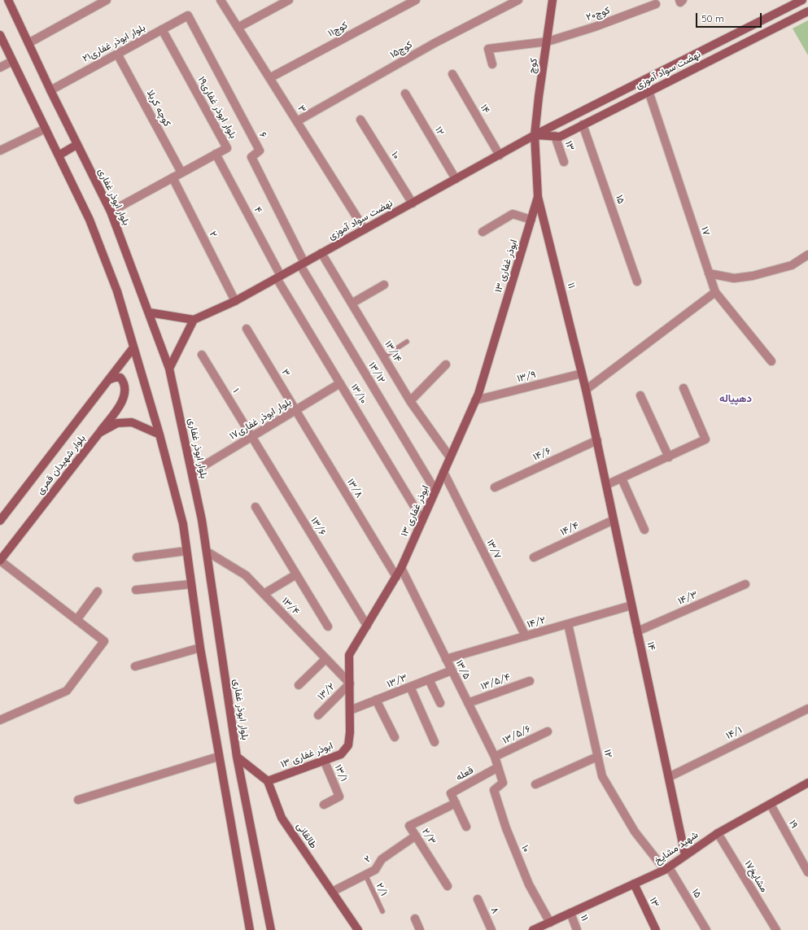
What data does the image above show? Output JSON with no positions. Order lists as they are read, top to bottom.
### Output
{
  "streets": {
    "street": [
      "۲۰کوچ",
      "۱۱کوچ",
      "۲۱بلوار ابوذر غفاری",
      "۱۵کوچ",
      "کوچ",
      "نهضت سواد آموزی",
      "بلوار ابوذر غفاری۱۹",
      "کوچه کربلا",
      "۳",
      "۱۴",
      "۱۲",
      "۶",
      "۱۳",
      "۱۰",
      "بلوار ابوذر غفاری",
      "۱۵",
      "۴",
      "۱۷",
      "۲",
      "۱۳ ابوذر غفاری",
      "۱۱",
      "۱۳/۱۴",
      "۱۳/۱۲",
      "۱۳/۹",
      "۱",
      "۱۳/۱۰",
      "بلوار ابوذر غفاری۱۷",
      "۱۴/۶",
      "بلوار شهیدان قمری",
      "۱۳/۸",
      "۱۳/۶",
      "۱۴/۴",
      "۱۳/۷",
      "۱۴/۳",
      "۱۳/۴",
      "۱۴/۲",
      "۱۳/۵",
      "۱۳/۳",
      "۱۳/۵/۴",
      "۱۳/۲",
      "۱۴/۱",
      "۱۳/۵/۶",
      "۱۳/۱",
      "قعله",
      "۱۹",
      "طالقانی",
      "۲/۳",
      "شهید مشایخ",
      "۱۷مشایخ",
      "۸"
    ],
    "lane": ["۲/۱"]
  },
  "crossings": [
    ["۲۰کوچ", "کوچ"],
    ["۱۱کوچ", "۳"],
    ["۲۱بلوار ابوذر غفاری", "بلوار ابوذر غفاری۱۹"],
    ["۲۱بلوار ابوذر غفاری", "کوچه کربلا"],
    ["۲۱بلوار ابوذر غفاری", "۶"],
    ["۲۱بلوار ابوذر غفاری", "بلوار ابوذر غفاری"],
    ["۱۵کوچ", "۳"],
    ["کوچ", "نهضت سواد آموزی"],
    ["کوچ", "۱۱"],
    ["نهضت سواد آموزی", "۳"],
    ["نهضت سواد آموزی", "۱۴"],
    ["نهضت سواد آموزی", "۱۲"],
    ["نهضت سواد آموزی", "۶"],
    ["نهضت سواد آموزی", "۱۳"],
    ["نهضت سواد آموزی", "۱۰"],
    ["نهضت سواد آموزی", "۱۵"],
    ["نهضت سواد آموزی", "۴"],
    ["نهضت سواد آموزی", "۱۷"],
    ["نهضت سواد آموزی", "۲"],
    ["نهضت سواد آموزی", "۱۱"],
    ["نهضت سواد آموزی", "۱۳/۱۴"],
    ["نهضت سواد آموزی", "۱۳/۱۲"],
    ["نهضت سواد آموزی", "۱۳/۱۰"],
    ["بلوار ابوذر غفاری۱۹", "کوچه کربلا"],
    ["بلوار ابوذر غفاری۱۹", "بلوار ابوذر غفاری"],
    ["بلوار ابوذر غفاری۱۹", "۴"],
    ["بلوار ابوذر غفاری۱۹", "۲"],
    ["۳", "بلوار ابوذر غفاری۱۷"],
    ["۳", "۱۳/۸"],
    ["۱۴", "۱۱"],
    ["۱۴", "۱۴/۶"],
    ["۱۴", "۱۴/۴"],
    ["۱۴", "۱۴/۳"],
    ["۱۴", "۱۴/۲"],
    ["۱۴", "۱۴/۱"],
    ["۱۴", "شهید مشایخ"],
    ["۱۲", "۱۵"],
    ["۱۲", "۱۴/۲"],
    ["۱۲", "شهید مشایخ"],
    ["۶", "۱۳/۱۲"],
    ["۱۳", "شهید مشایخ"],
    ["۱۰", "۱۳/۵"],
    ["۱۰", "شهید مشایخ"],
    ["بلوار ابوذر غفاری", "بلوار ابوذر غفاری۱۷"],
    ["بلوار ابوذر غفاری", "۱۳/۴"],
    ["۱۵", "شهید مشایخ"],
    ["۴", "۱۳/۱۰"],
    ["۲", "طالقانی"],
    ["۲", "۲/۳"],
    ["۲", "۲/۱"],
    ["۱۳ ابوذر غفاری", "۱۱"],
    ["۱۳ ابوذر غفاری", "۱۳/۱۴"],
    ["۱۳ ابوذر غفاری", "۱۳/۱۲"],
    ["۱۳ ابوذر غفاری", "۱۳/۹"],
    ["۱۳ ابوذر غفاری", "۱۳/۱۰"],
    ["۱۳ ابوذر غفاری", "۱۳/۸"],
    ["۱۳ ابوذر غفاری", "۱۳/۶"],
    ["۱۳ ابوذر غفاری", "۱۳/۷"],
    ["۱۳ ابوذر غفاری", "۱۳/۴"],
    ["۱۳ ابوذر غفاری", "۱۳/۵"],
    ["۱۳ ابوذر غفاری", "۱۳/۳"],
    ["۱۳ ابوذر غفاری", "۱۳/۲"],
    ["۱۳ ابوذر غفاری", "۱۳/۱"],
    ["۱۳ ابوذر غفاری", "طالقانی"],
    ["۱۱", "۱۳/۹"],
    ["۱۱", "۱۴/۶"],
    ["۱۱", "شهید مشایخ"],
    ["۱", "بلوار ابوذر غفاری۱۷"],
    ["۱", "۱۳/۶"],
    ["۱۳/۱۰", "بلوار ابوذر غفاری۱۷"],
    ["بلوار ابوذر غفاری۱۷", "۱۳/۸"],
    ["بلوار ابوذر غفاری۱۷", "۱۳/۶"],
    ["۱۳/۷", "۱۴/۲"],
    ["۱۳/۴", "۱۳/۲"],
    ["۱۴/۲", "۱۳/۵"],
    ["۱۳/۵", "۱۳/۳"],
    ["۱۳/۵", "۱۳/۵/۴"],
    ["۱۳/۵", "۱۳/۵/۶"],
    ["۱۳/۵", "قعله"],
    ["قعله", "۲/۳"],
    ["۱۹", "شهید مشایخ"],
    ["شهید مشایخ", "۱۷مشایخ"]
  ],
  "districts": ["دهپیاله"],
  "scale_bar": "50 m"
}
